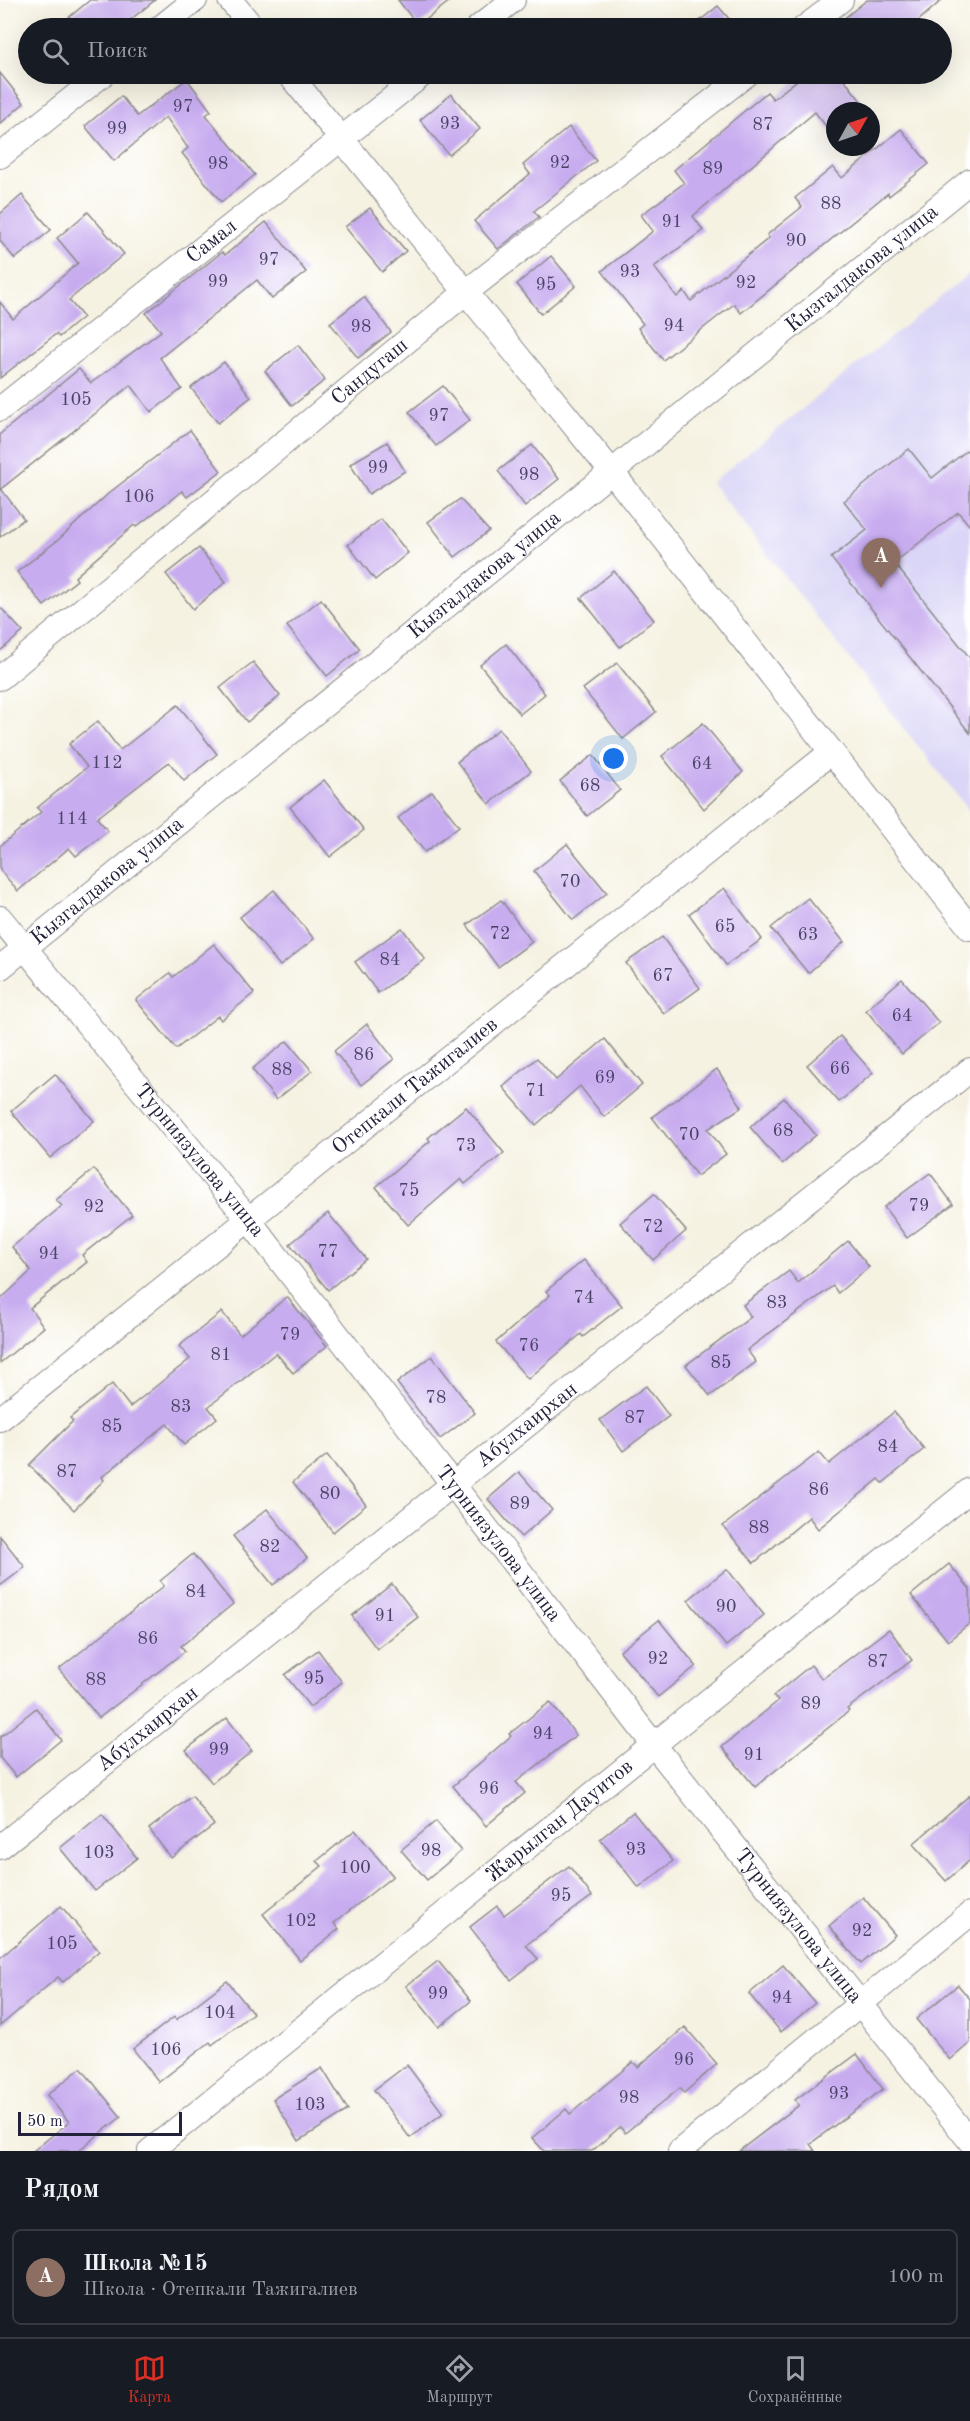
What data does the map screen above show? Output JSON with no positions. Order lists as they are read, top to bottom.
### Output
{
  "streets": {
    "street": [
      "Самал",
      "Кызгалдакова улица",
      "Сандугаш",
      "Отепкали Тажигалиев",
      "Турниязулова улица",
      "Абулхаирхан",
      "Жарылган Дауитов"
    ]
  },
  "crossings": [
    ["Кызгалдакова улица", "Турниязулова улица"],
    ["Отепкали Тажигалиев", "Турниязулова улица"],
    ["Турниязулова улица", "Абулхаирхан"],
    ["Турниязулова улица", "Жарылган Дауитов"]
  ],
  "house_numbers": [
    "97",
    "93",
    "87",
    "99",
    "92",
    "98",
    "89",
    "88",
    "91",
    "90",
    "97",
    "93",
    "99",
    "92",
    "95",
    "94",
    "98",
    "105",
    "97",
    "99",
    "98",
    "106",
    "112",
    "64",
    "68",
    "114",
    "70",
    "65",
    "72",
    "63",
    "84",
    "67",
    "64",
    "86",
    "66",
    "88",
    "69",
    "71",
    "68",
    "70",
    "73",
    "75",
    "79",
    "92",
    "72",
    "77",
    "94",
    "74",
    "83",
    "79",
    "76",
    "81",
    "85",
    "78",
    "83",
    "87",
    "85",
    "84",
    "87",
    "86",
    "80",
    "89",
    "88",
    "82",
    "84",
    "90",
    "91",
    "86",
    "92",
    "87",
    "95",
    "88",
    "89",
    "94",
    "99",
    "91",
    "96",
    "93",
    "98",
    "103",
    "100",
    "95",
    "102",
    "92",
    "105",
    "99",
    "94",
    "104",
    "106",
    "96",
    "93",
    "98",
    "103"
  ],
  "scale_bar": "50 m",
  "north": "top right",
  "page": {
    "search": "Поиск",
    "pins": "A",
    "scale": "50 m",
    "heading": "Рядом",
    "list": [
      {
        "mark": "A",
        "name": "Школа №15",
        "note": "Школа · Отепкали Тажигалиев",
        "value": "100 m"
      }
    ],
    "nav": ["Карта", "Маршрут", "Сохранённые"]
  }
}
